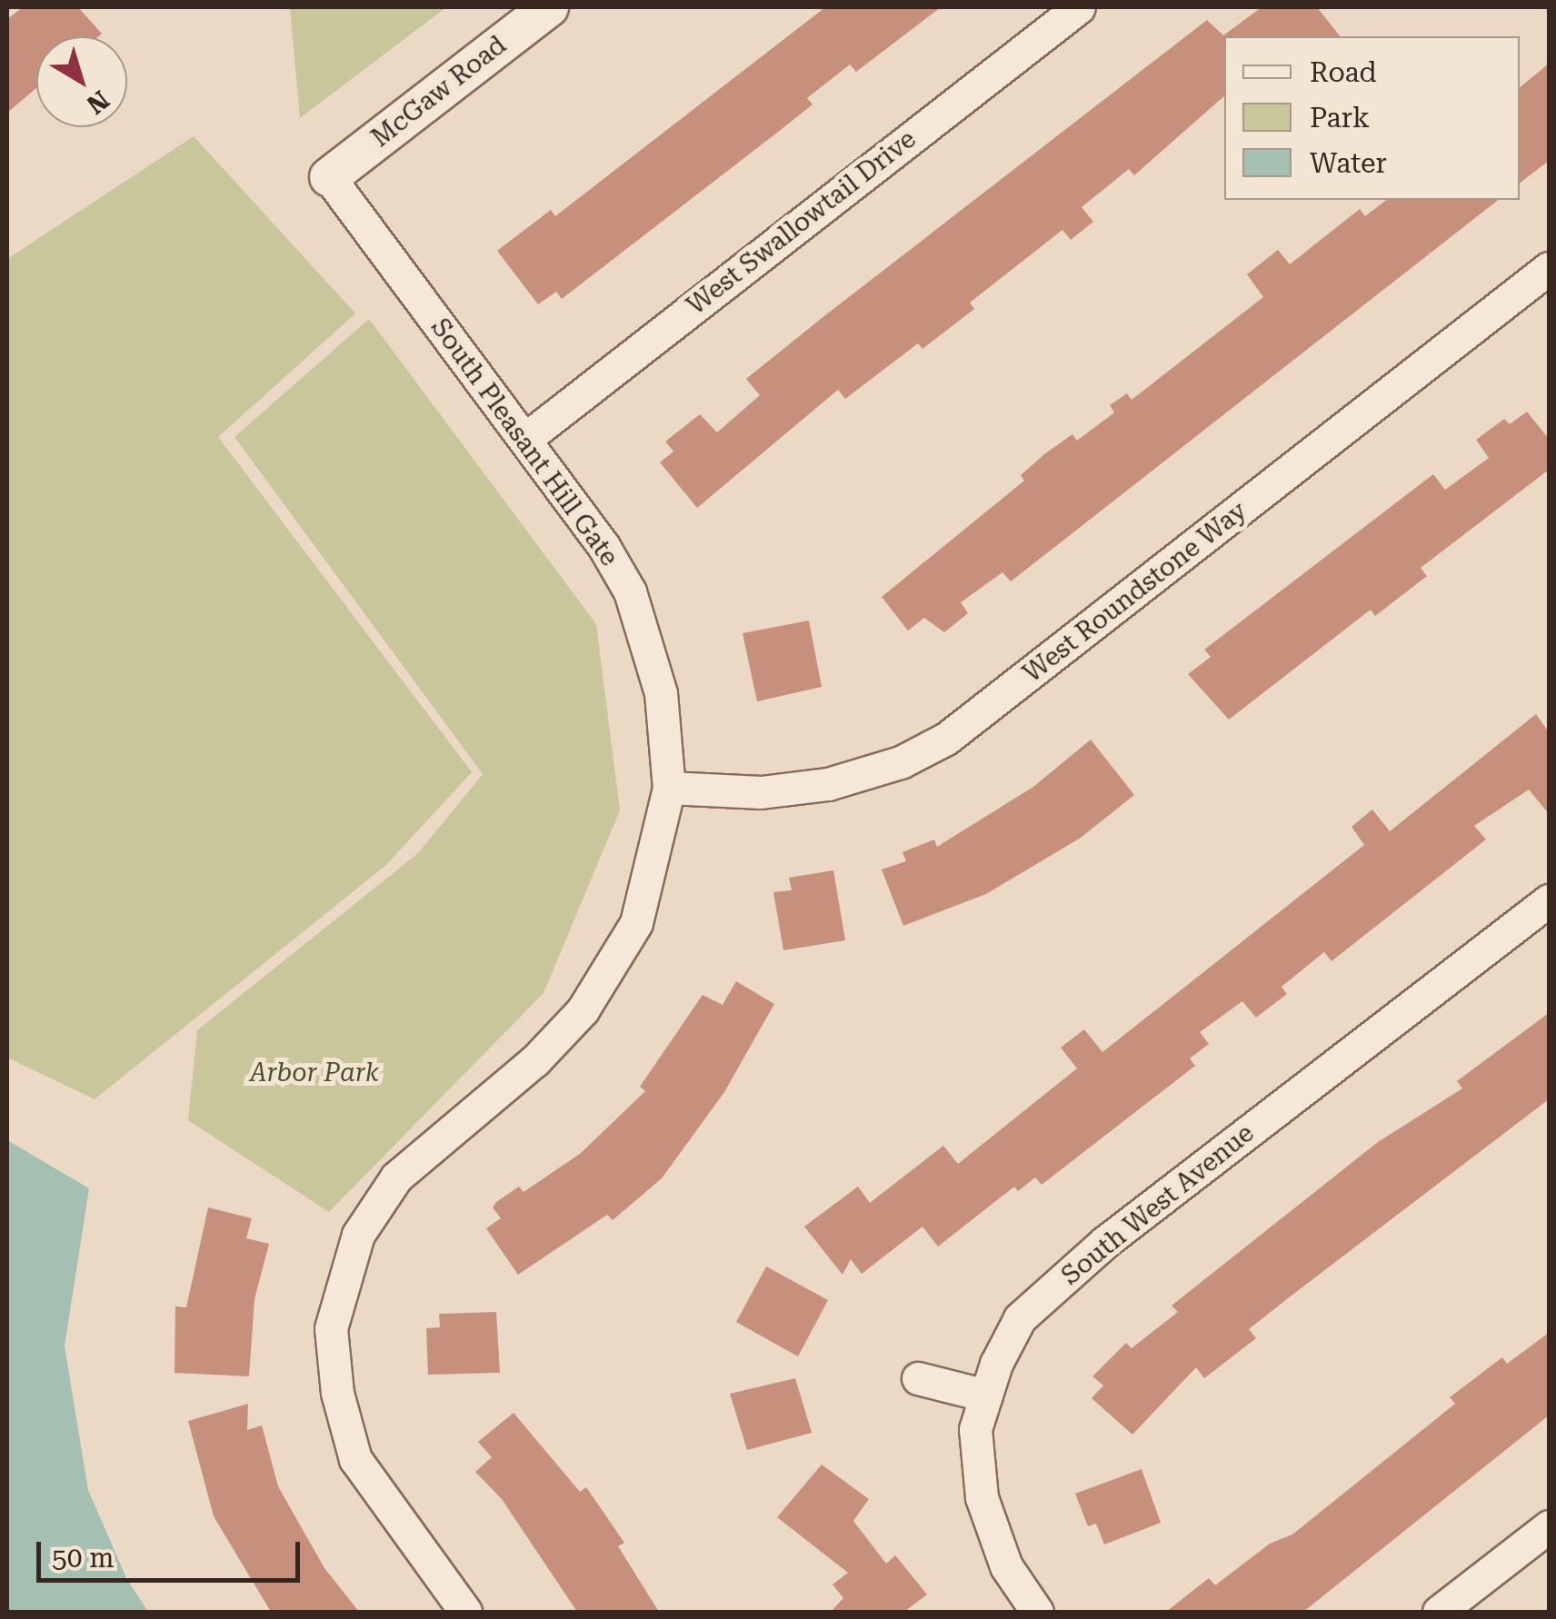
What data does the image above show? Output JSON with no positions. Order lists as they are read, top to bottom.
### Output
{
  "streets": {
    "street": [
      "McGaw Road",
      "West Swallowtail Drive",
      "South Pleasant Hill Gate",
      "West Roundstone Way",
      "South West Avenue"
    ]
  },
  "crossings": [
    ["McGaw Road", "South Pleasant Hill Gate"],
    ["West Swallowtail Drive", "South Pleasant Hill Gate"],
    ["South Pleasant Hill Gate", "West Roundstone Way"]
  ],
  "parks": ["Arbor Park"],
  "legend": ["Road", "Park", "Water"],
  "scale_bar": "50 m",
  "north": "bottom right"
}
